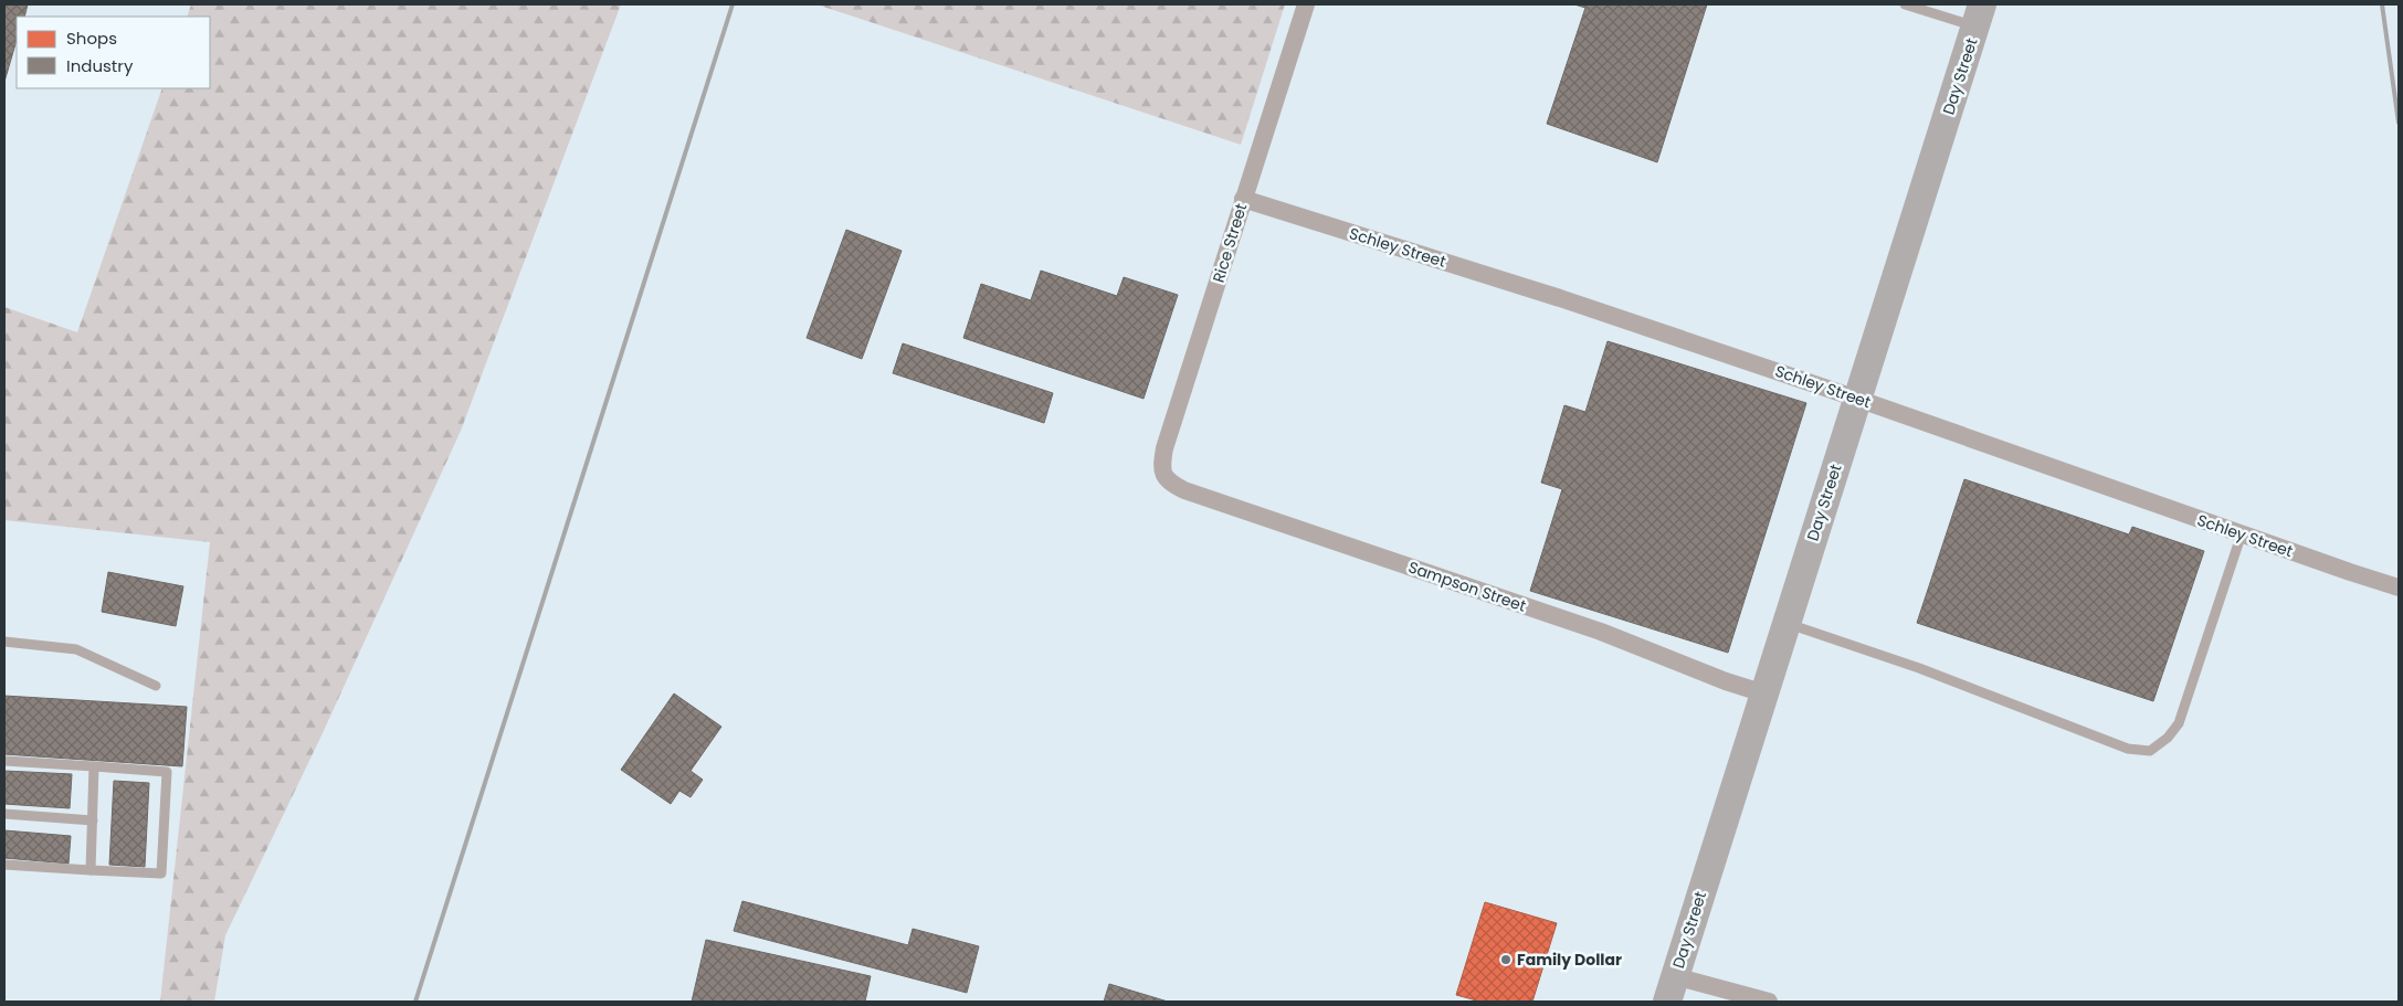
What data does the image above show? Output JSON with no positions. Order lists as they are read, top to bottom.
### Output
{
  "streets": {
    "main road": ["Day Street"],
    "street": ["Rice Street", "Schley Street", "Sampson Street"]
  },
  "crossings": [
    ["Day Street", "Schley Street"],
    ["Day Street", "Sampson Street"],
    ["Rice Street", "Schley Street"],
    ["Rice Street", "Sampson Street"]
  ],
  "places": ["Family Dollar"],
  "legend": ["Shops", "Industry"]
}
